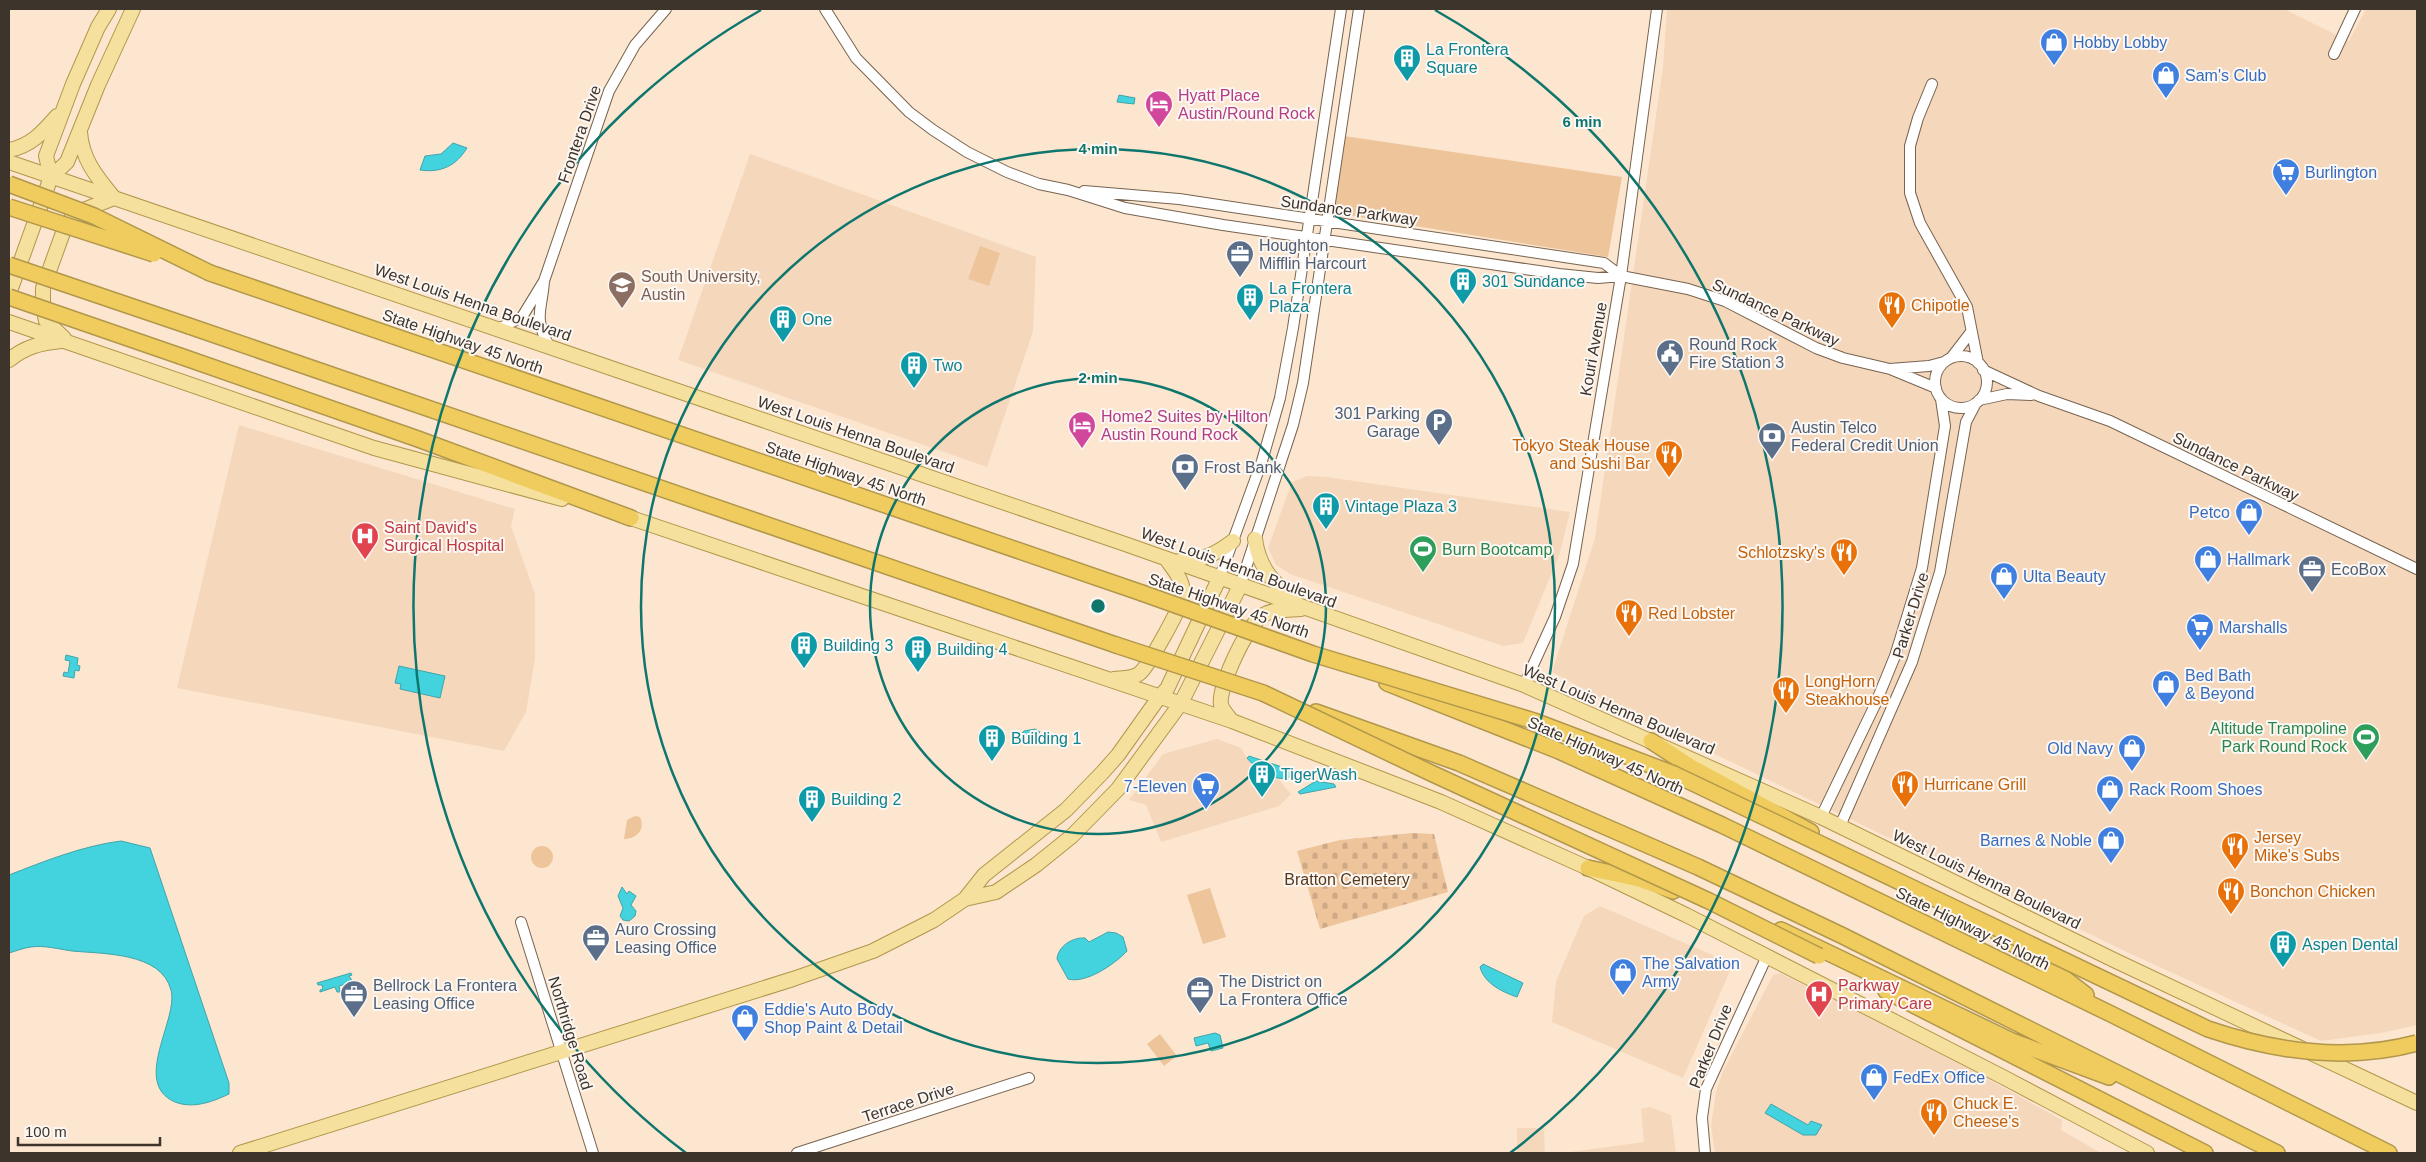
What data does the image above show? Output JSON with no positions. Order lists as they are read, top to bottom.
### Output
{
  "streets": {
    "highway": ["State Highway 45 North"],
    "main road": ["West Louis Henna Boulevard"],
    "street": [
      "Frontera Drive",
      "Sundance Parkway",
      "Kouri Avenue",
      "Parker Drive",
      "Northridge Road",
      "Terrace Drive"
    ]
  },
  "crossings": [
    ["Sundance Parkway", "Kouri Avenue"],
    ["Sundance Parkway", "Parker Drive"],
    ["West Louis Henna Boulevard", "Kouri Avenue"],
    ["West Louis Henna Boulevard", "Parker Drive"]
  ],
  "parks": ["Bratton Cemetery"],
  "places": {
    "shop": [
      "Hobby Lobby",
      "Sam's Club",
      "Petco",
      "Hallmark",
      "Ulta Beauty",
      "Bed Bath & Beyond",
      "Old Navy",
      "Rack Room Shoes",
      "Barnes & Noble",
      "The Salvation Army",
      "Eddie's Auto Body Shop Paint & Detail",
      "FedEx Office"
    ],
    "building": [
      "La Frontera Square",
      "301 Sundance",
      "La Frontera Plaza",
      "One",
      "Two",
      "Vintage Plaza 3",
      "Building 3",
      "Building 4",
      "Building 1",
      "TigerWash",
      "Building 2",
      "Aspen Dental"
    ],
    "hotel": ["Hyatt Place Austin/Round Rock", "Home2 Suites by Hilton Austin Round Rock"],
    "supermarket": ["Burlington", "Marshalls", "7-Eleven"],
    "office": [
      "Houghton Mifflin Harcourt",
      "EcoBox",
      "Auro Crossing Leasing Office",
      "The District on La Frontera Office",
      "Bellrock La Frontera Leasing Office"
    ],
    "school or university": ["South University, Austin"],
    "restaurant": [
      "Chipotle",
      "Tokyo Steak House and Sushi Bar",
      "Schlotzsky's",
      "Red Lobster",
      "LongHorn Steakhouse",
      "Hurricane Grill",
      "Jersey Mike's Subs",
      "Bonchon Chicken",
      "Chuck E. Cheese's"
    ],
    "public building": ["Round Rock Fire Station 3"],
    "parking": ["301 Parking Garage"],
    "bank": ["Austin Telco Federal Credit Union", "Frost Bank"],
    "hospital": ["Saint David's Surgical Hospital", "Parkway Primary Care"],
    "sports": ["Burn Bootcamp", "Altitude Trampoline Park Round Rock"]
  },
  "scale_bar": "100 m",
  "rings": ["6 min", "4 min", "2 min"]
}
